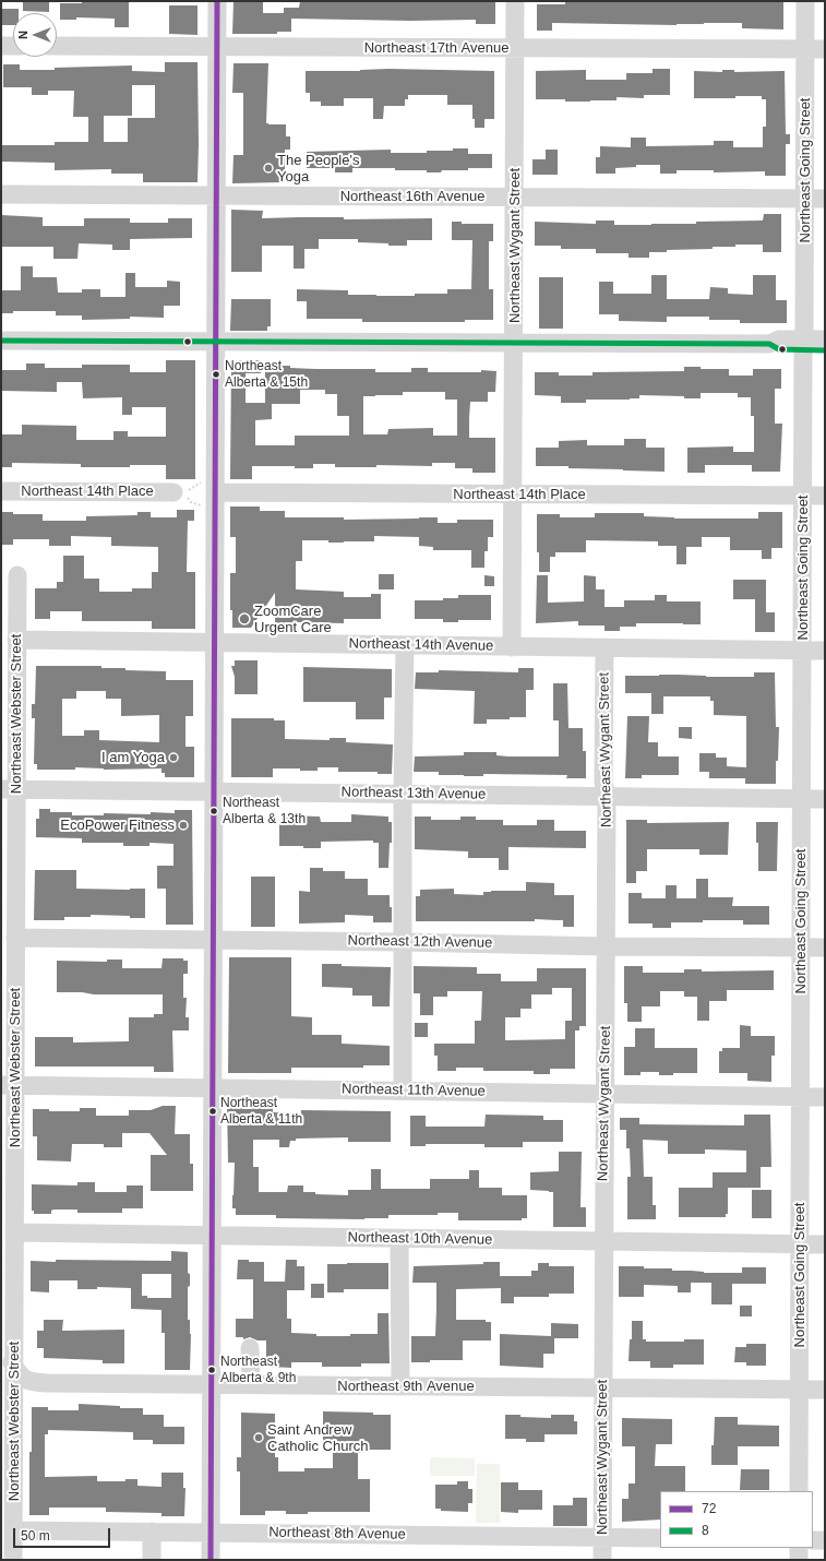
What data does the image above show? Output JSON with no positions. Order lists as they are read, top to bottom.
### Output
{
  "streets": {
    "street": [
      "Northeast 17th Avenue",
      "Northeast Going Street",
      "Northeast 16th Avenue",
      "Northeast Wygant Street",
      "Northeast 14th Place",
      "Northeast 14th Avenue",
      "Northeast Webster Street",
      "Northeast 13th Avenue",
      "Northeast 12th Avenue",
      "Northeast 11th Avenue",
      "Northeast 10th Avenue",
      "Northeast 9th Avenue",
      "Northeast 8th Avenue"
    ]
  },
  "crossings": [
    ["Northeast 17th Avenue", "Northeast Going Street"],
    ["Northeast 17th Avenue", "Northeast Wygant Street"],
    ["Northeast Going Street", "Northeast 16th Avenue"],
    ["Northeast Going Street", "Northeast 14th Place"],
    ["Northeast Going Street", "Northeast 14th Avenue"],
    ["Northeast Going Street", "Northeast 13th Avenue"],
    ["Northeast Going Street", "Northeast 12th Avenue"],
    ["Northeast Going Street", "Northeast 11th Avenue"],
    ["Northeast Going Street", "Northeast 10th Avenue"],
    ["Northeast Going Street", "Northeast 9th Avenue"],
    ["Northeast 16th Avenue", "Northeast Wygant Street"],
    ["Northeast Wygant Street", "Northeast 14th Place"],
    ["Northeast Wygant Street", "Northeast 14th Avenue"],
    ["Northeast Wygant Street", "Northeast 13th Avenue"],
    ["Northeast Wygant Street", "Northeast 12th Avenue"],
    ["Northeast Wygant Street", "Northeast 11th Avenue"],
    ["Northeast Wygant Street", "Northeast 10th Avenue"],
    ["Northeast Wygant Street", "Northeast 9th Avenue"],
    ["Northeast Wygant Street", "Northeast 8th Avenue"],
    ["Northeast 14th Avenue", "Northeast Webster Street"],
    ["Northeast Webster Street", "Northeast 13th Avenue"],
    ["Northeast Webster Street", "Northeast 12th Avenue"],
    ["Northeast Webster Street", "Northeast 11th Avenue"],
    ["Northeast Webster Street", "Northeast 10th Avenue"],
    ["Northeast Webster Street", "Northeast 9th Avenue"],
    ["Northeast Webster Street", "Northeast 8th Avenue"]
  ],
  "places": [
    "The People's Yoga",
    "Northeast Alberta & 15th",
    "ZoomCare Urgent Care",
    "I am Yoga",
    "Northeast Alberta & 13th",
    "EcoPower Fitness",
    "Northeast Alberta & 11th",
    "Northeast Alberta & 9th",
    "Saint Andrew Catholic Church"
  ],
  "lines": ["transit line 72", "transit line 8"],
  "legend": ["72", "8"],
  "scale_bar": "50 m",
  "north": "left"
}
